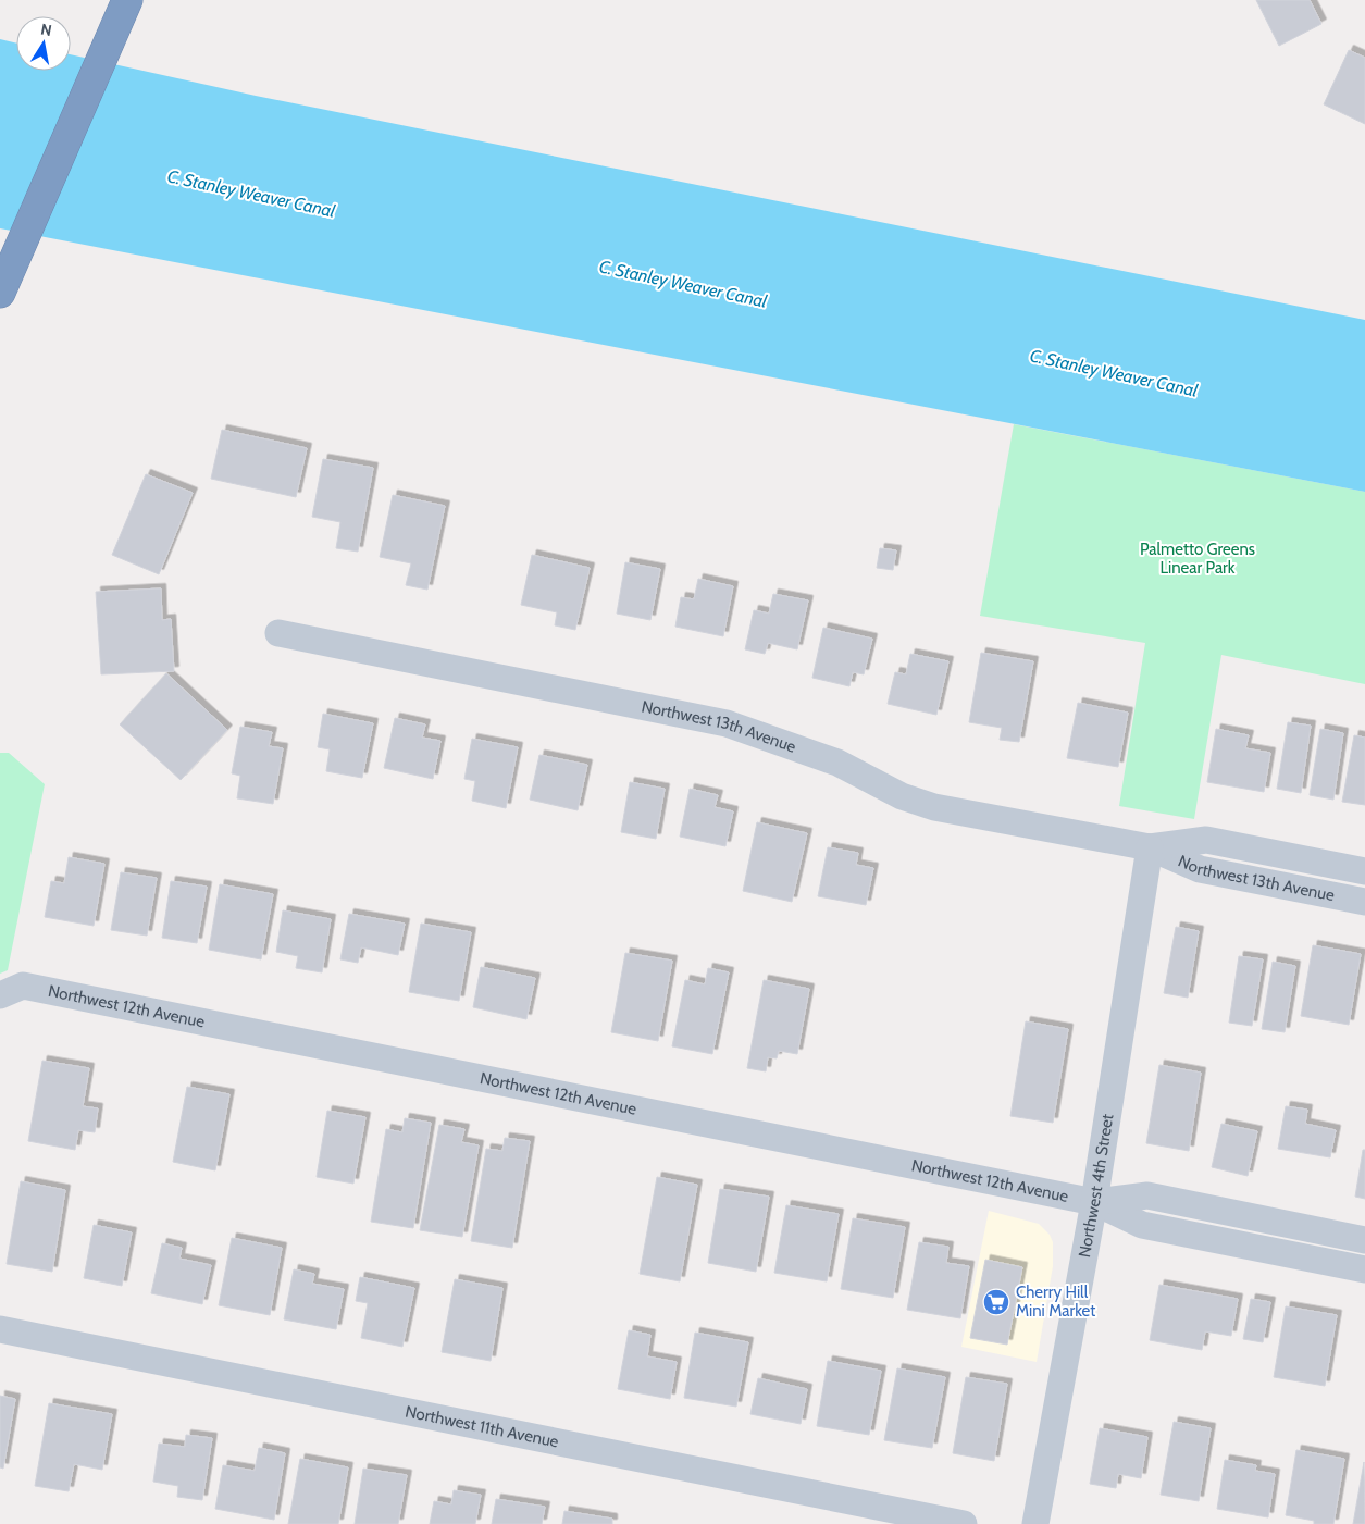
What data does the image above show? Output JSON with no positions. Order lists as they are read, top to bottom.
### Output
{
  "streets": {
    "street": [
      "Northwest 13th Avenue",
      "Northwest 12th Avenue",
      "Northwest 4th Street",
      "Northwest 11th Avenue"
    ]
  },
  "crossings": [
    ["Northwest 13th Avenue", "Northwest 4th Street"],
    ["Northwest 12th Avenue", "Northwest 4th Street"]
  ],
  "water": ["C. Stanley Weaver Canal"],
  "parks": ["Palmetto Greens Linear Park"],
  "places": {
    "supermarket": ["Cherry Hill Mini Market"]
  },
  "north": "top"
}
